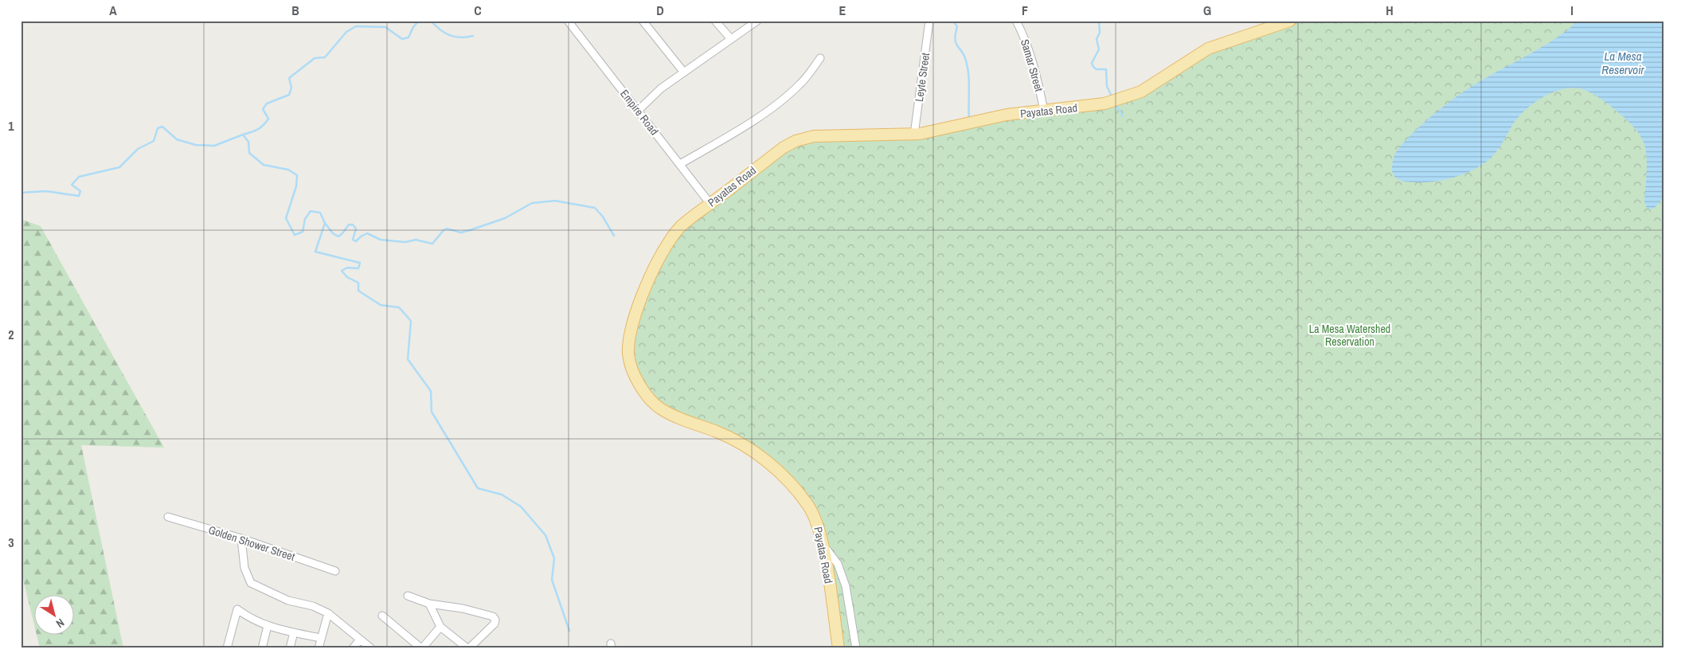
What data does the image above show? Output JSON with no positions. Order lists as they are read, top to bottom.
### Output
{
  "streets": {
    "main road": ["Payatas Road"],
    "street": [
      "Samar Street",
      "Leyte Street",
      "Empire Road",
      "Golden Shower Street"
    ]
  },
  "crossings": [
    ["Samar Street", "Payatas Road"],
    ["Leyte Street", "Payatas Road"],
    ["Payatas Road", "Empire Road"]
  ],
  "water": ["La Mesa Reservoir"],
  "parks": ["La Mesa Watershed Reservation"],
  "north": "bottom right",
  "grid": {
    "columns": [
      "A",
      "B",
      "C",
      "D",
      "E",
      "F",
      "G",
      "H",
      "I"
    ],
    "rows": ["1", "2", "3"]
  }
}
